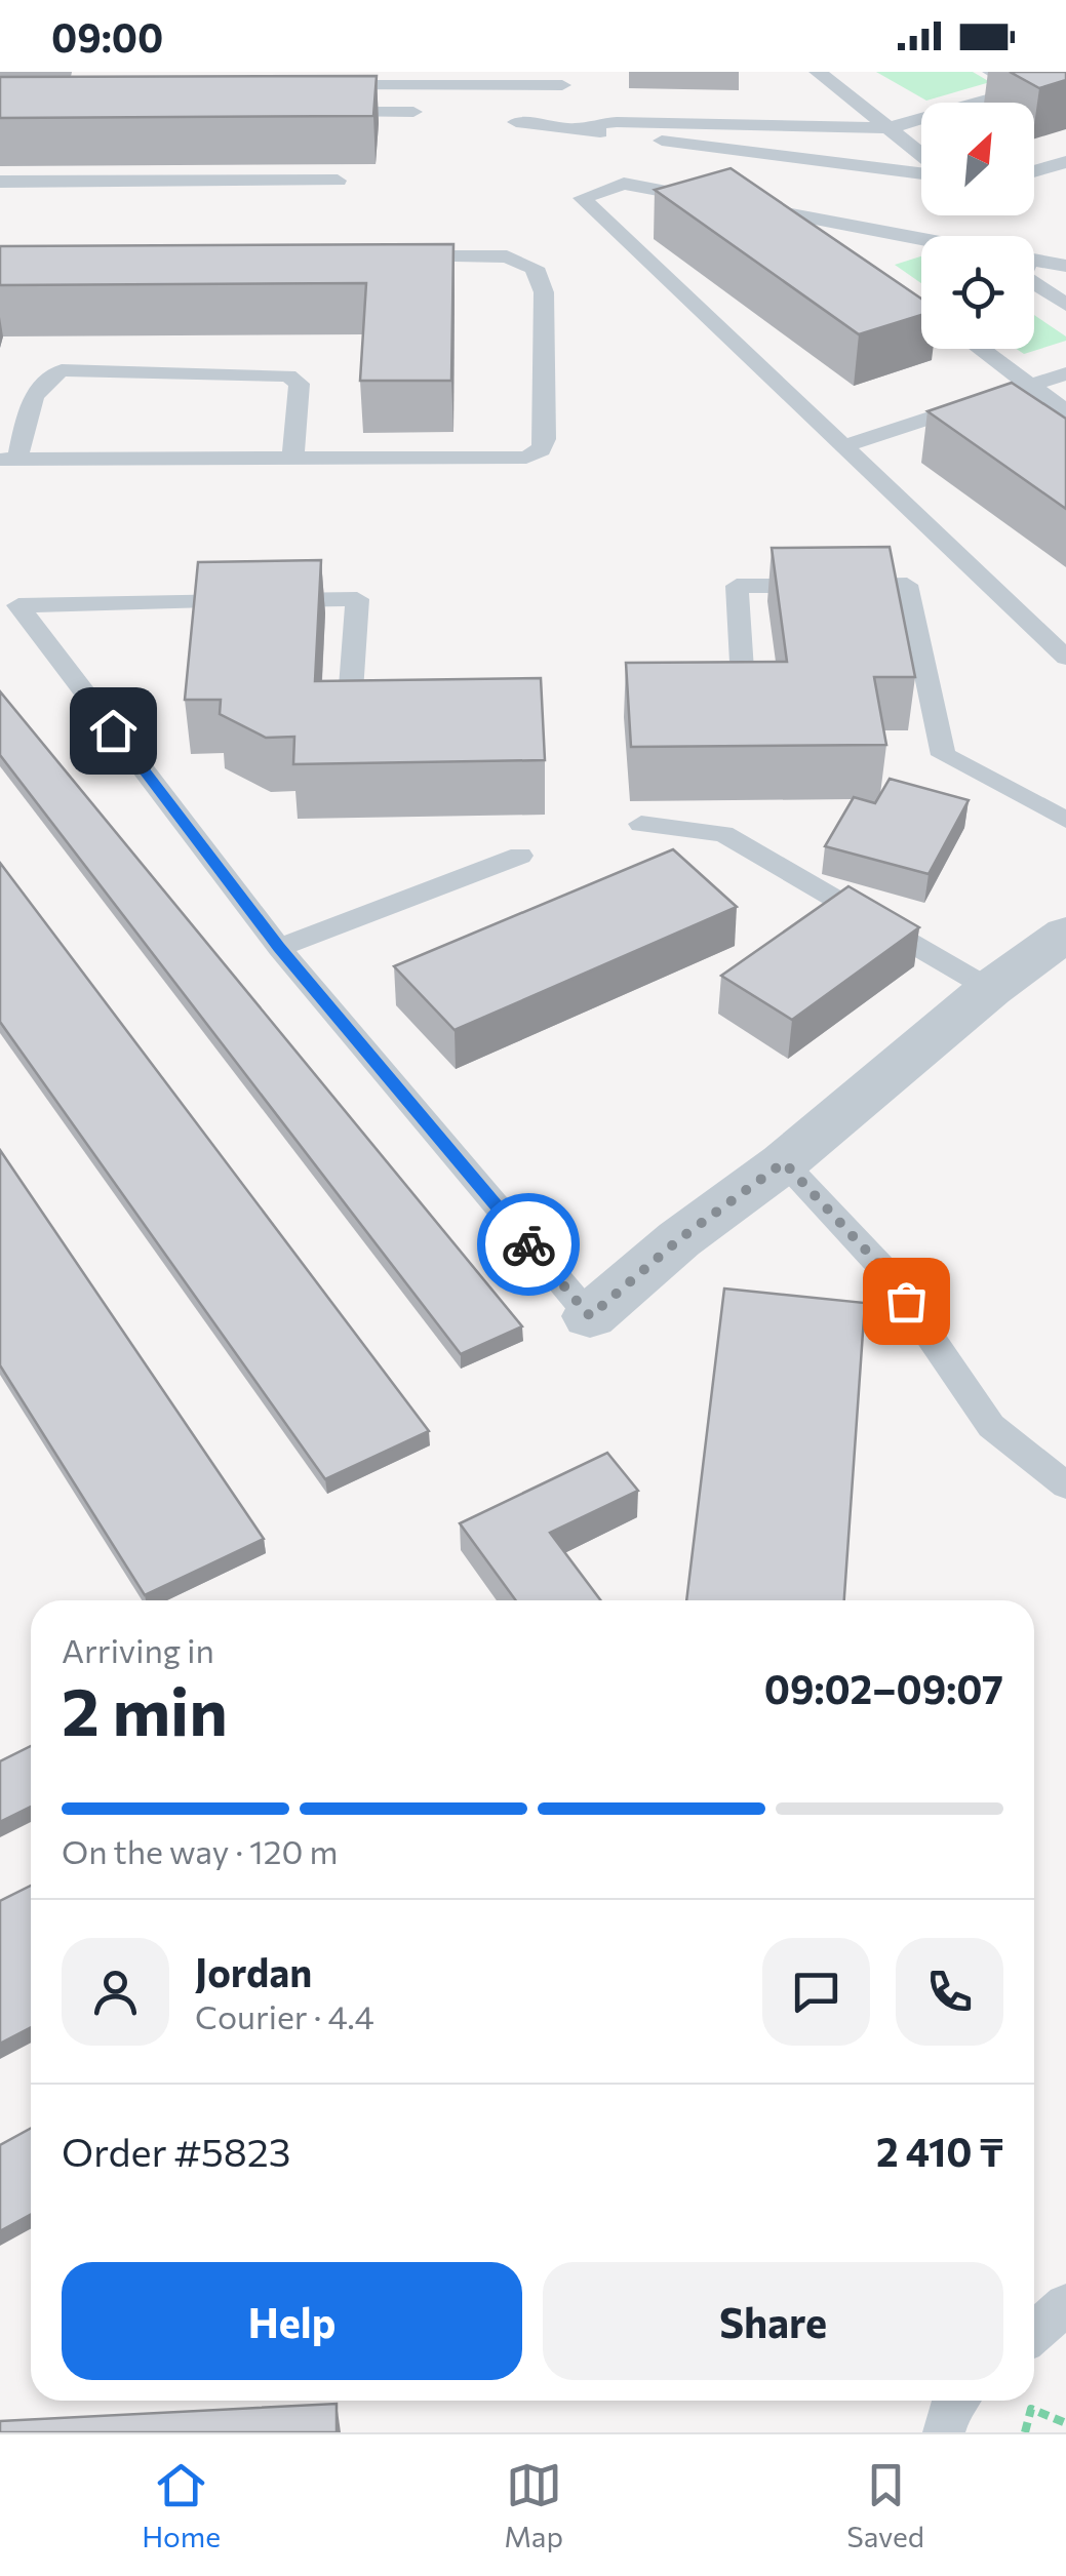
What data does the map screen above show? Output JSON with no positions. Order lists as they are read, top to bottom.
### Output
{
  "north": "top right",
  "page": {
    "status": "09:00",
    "heading": ["2 min", "Arriving in", "09:02–09:07"],
    "panel": [
      "Jordan",
      "Courier · 4.4",
      "Order #5823",
      "2 410 ₸"
    ],
    "bar": "On the way · 120 m",
    "buttons": ["Help", "Share"],
    "tabs": ["Home", "Map", "Saved"]
  }
}
